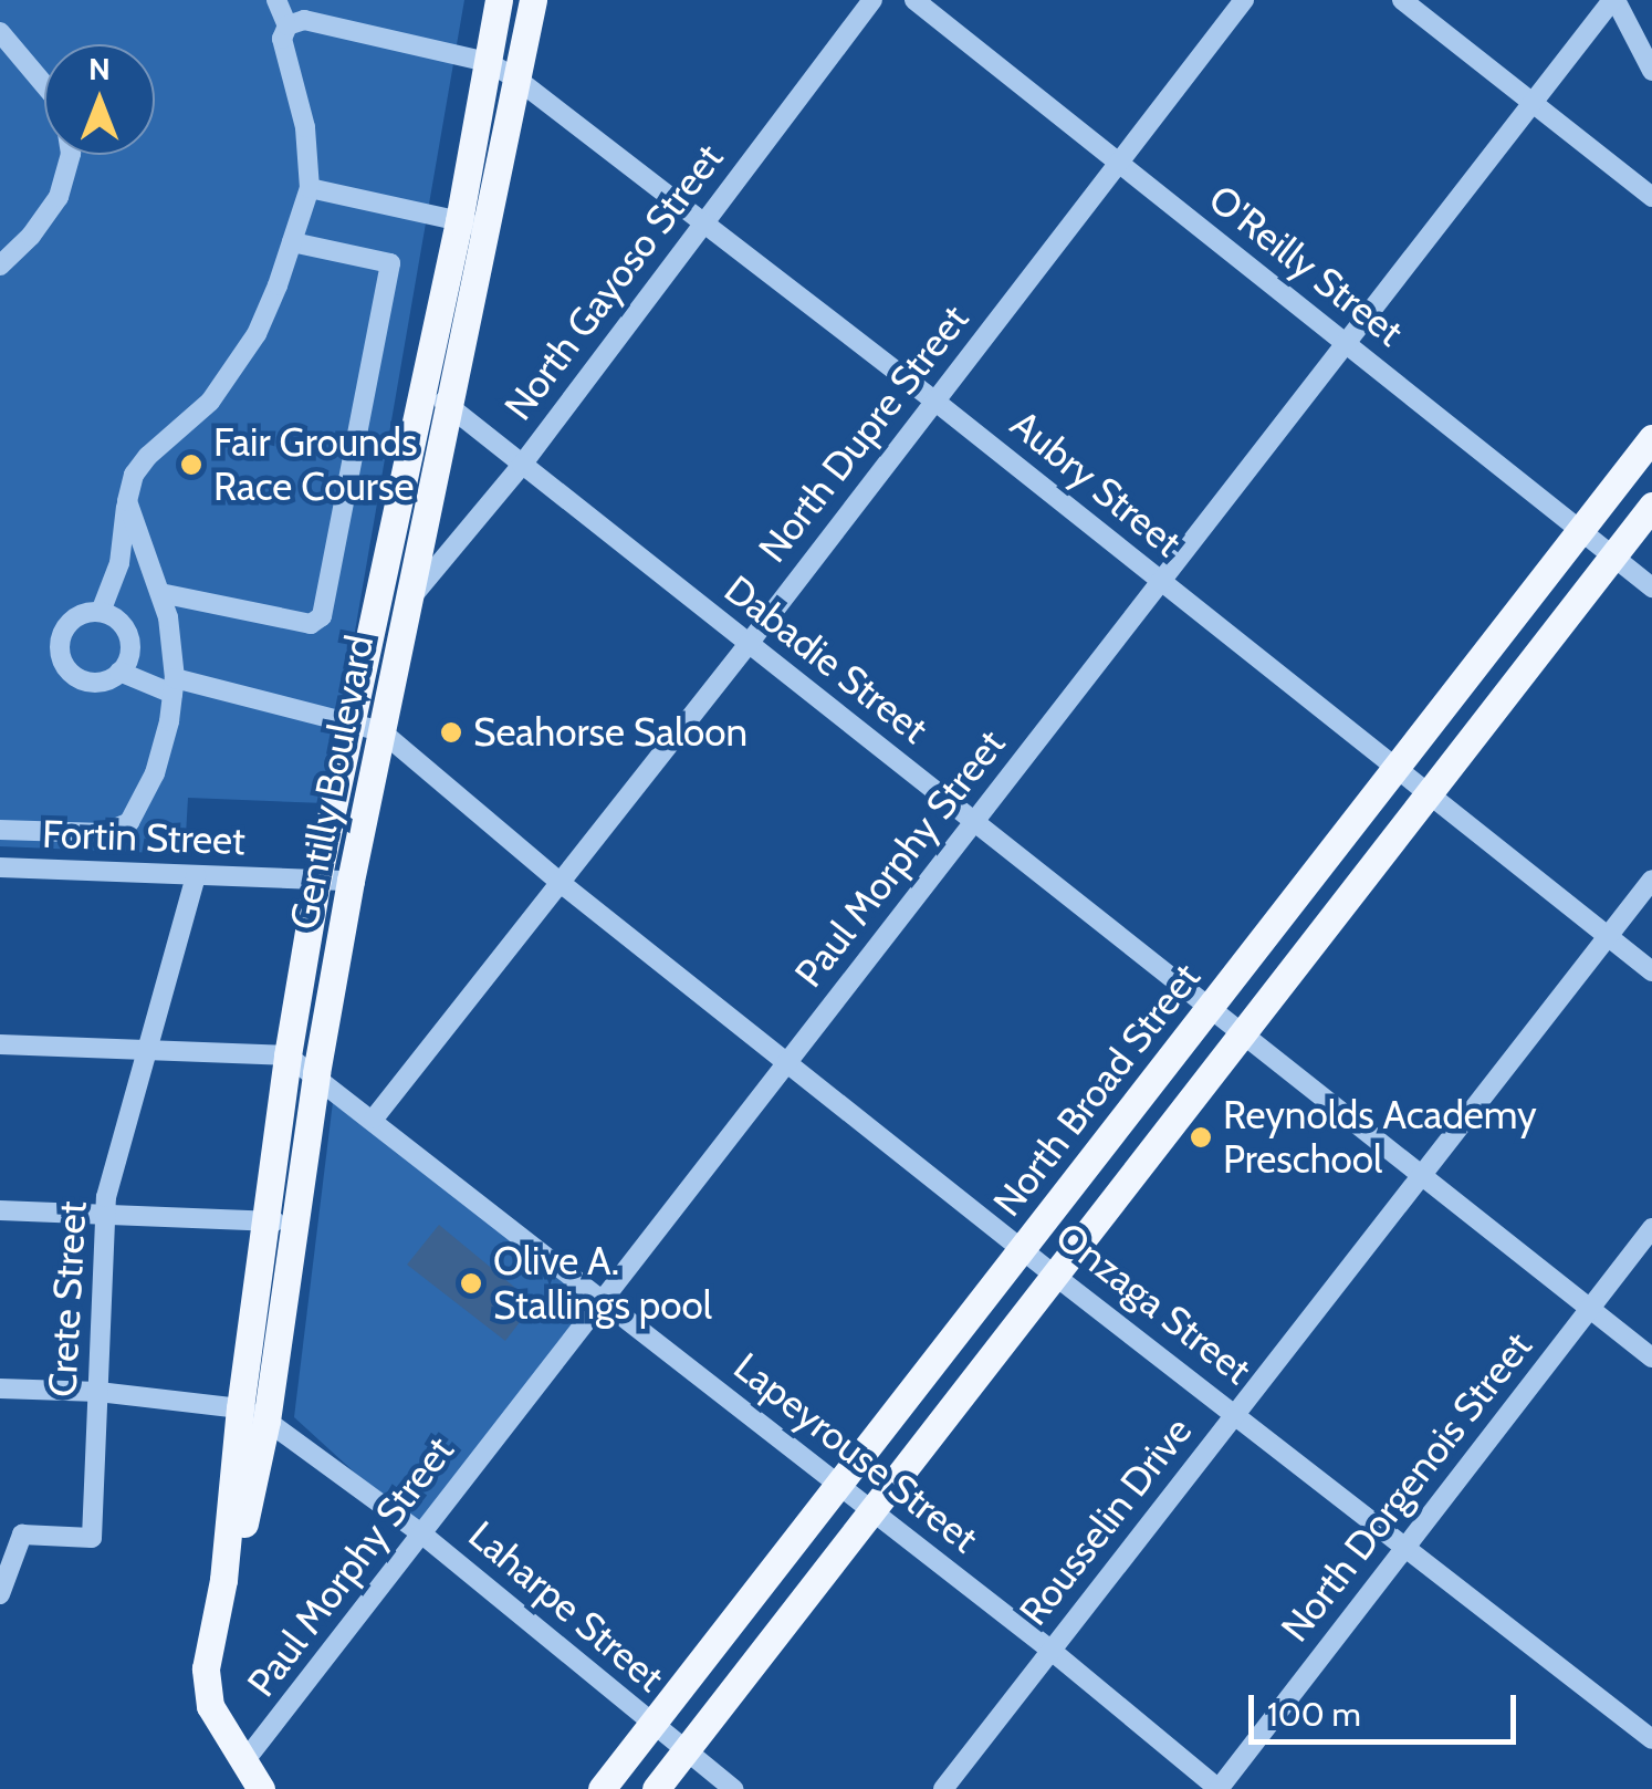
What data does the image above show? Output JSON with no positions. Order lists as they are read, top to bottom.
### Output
{
  "streets": {
    "main road": ["Gentilly Boulevard", "North Broad Street"],
    "street": [
      "O'Reilly Street",
      "North Gayoso Street",
      "North Dupre Street",
      "Aubry Street",
      "Dabadie Street",
      "Fortin Street",
      "Paul Morphy Street",
      "Crete Street",
      "Onzaga Street",
      "Lapeyrouse Street",
      "North Dorgenois Street",
      "Rousselin Drive",
      "Laharpe Street"
    ]
  },
  "crossings": [
    ["O'Reilly Street", "North Dupre Street"],
    ["O'Reilly Street", "Paul Morphy Street"],
    ["O'Reilly Street", "North Broad Street"],
    ["North Gayoso Street", "Aubry Street"],
    ["North Gayoso Street", "Dabadie Street"],
    ["North Gayoso Street", "Gentilly Boulevard"],
    ["North Dupre Street", "Aubry Street"],
    ["North Dupre Street", "Dabadie Street"],
    ["North Dupre Street", "Onzaga Street"],
    ["North Dupre Street", "Lapeyrouse Street"],
    ["Aubry Street", "Gentilly Boulevard"],
    ["Aubry Street", "Paul Morphy Street"],
    ["Aubry Street", "North Broad Street"],
    ["Aubry Street", "Rousselin Drive"],
    ["Dabadie Street", "Gentilly Boulevard"],
    ["Dabadie Street", "Paul Morphy Street"],
    ["Dabadie Street", "North Broad Street"],
    ["Dabadie Street", "North Dorgenois Street"],
    ["Dabadie Street", "Rousselin Drive"],
    ["Gentilly Boulevard", "Fortin Street"],
    ["Gentilly Boulevard", "Paul Morphy Street"],
    ["Gentilly Boulevard", "Onzaga Street"],
    ["Gentilly Boulevard", "Lapeyrouse Street"],
    ["Gentilly Boulevard", "Laharpe Street"],
    ["Fortin Street", "Crete Street"],
    ["Paul Morphy Street", "Onzaga Street"],
    ["Paul Morphy Street", "Lapeyrouse Street"],
    ["Paul Morphy Street", "Laharpe Street"],
    ["North Broad Street", "Onzaga Street"],
    ["North Broad Street", "Lapeyrouse Street"],
    ["North Broad Street", "Laharpe Street"],
    ["Crete Street", "Laharpe Street"],
    ["Onzaga Street", "North Dorgenois Street"],
    ["Onzaga Street", "Rousselin Drive"],
    ["Lapeyrouse Street", "North Dorgenois Street"],
    ["Lapeyrouse Street", "Rousselin Drive"]
  ],
  "places": [
    "Fair Grounds Race Course",
    "Seahorse Saloon",
    "Reynolds Academy Preschool",
    "Olive A. Stallings pool"
  ],
  "scale_bar": "100 m",
  "north": "top"
}
